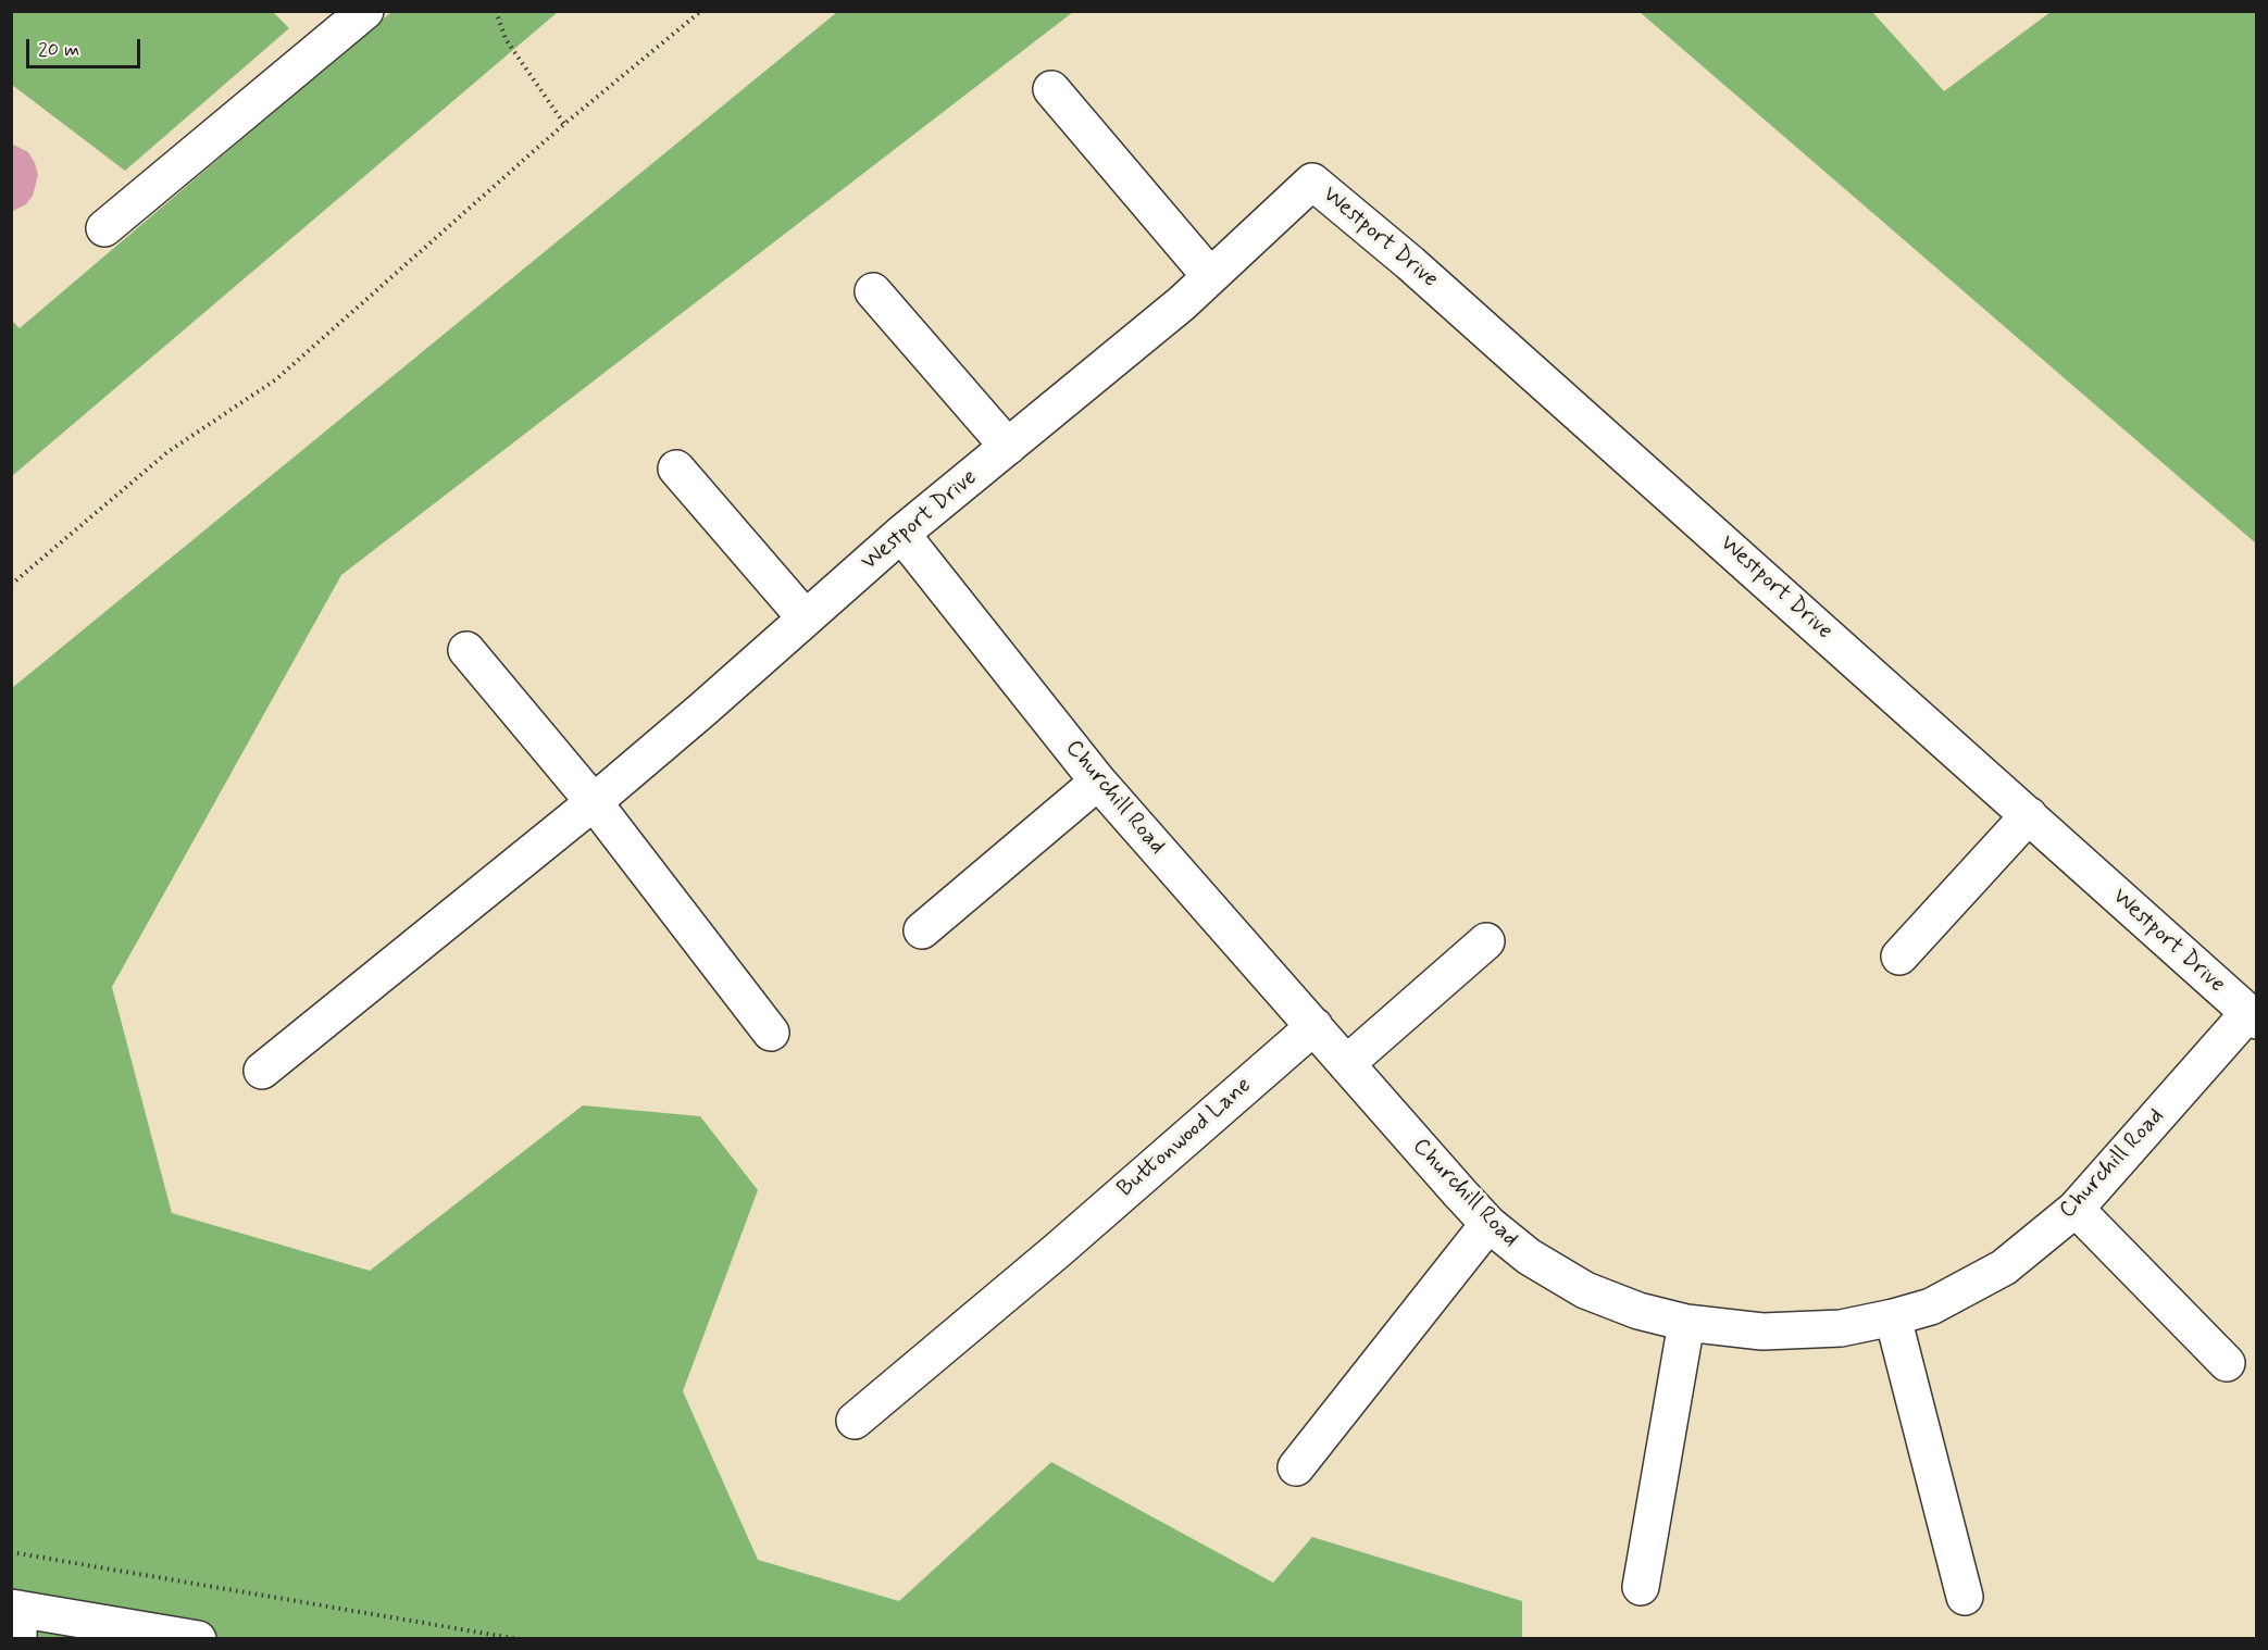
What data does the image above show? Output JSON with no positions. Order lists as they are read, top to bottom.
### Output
{
  "streets": {
    "street": ["Westport Drive", "Churchill Road", "Buttonwood Lane"]
  },
  "crossings": [
    ["Westport Drive", "Churchill Road"],
    ["Churchill Road", "Buttonwood Lane"]
  ],
  "scale_bar": "20 m"
}
